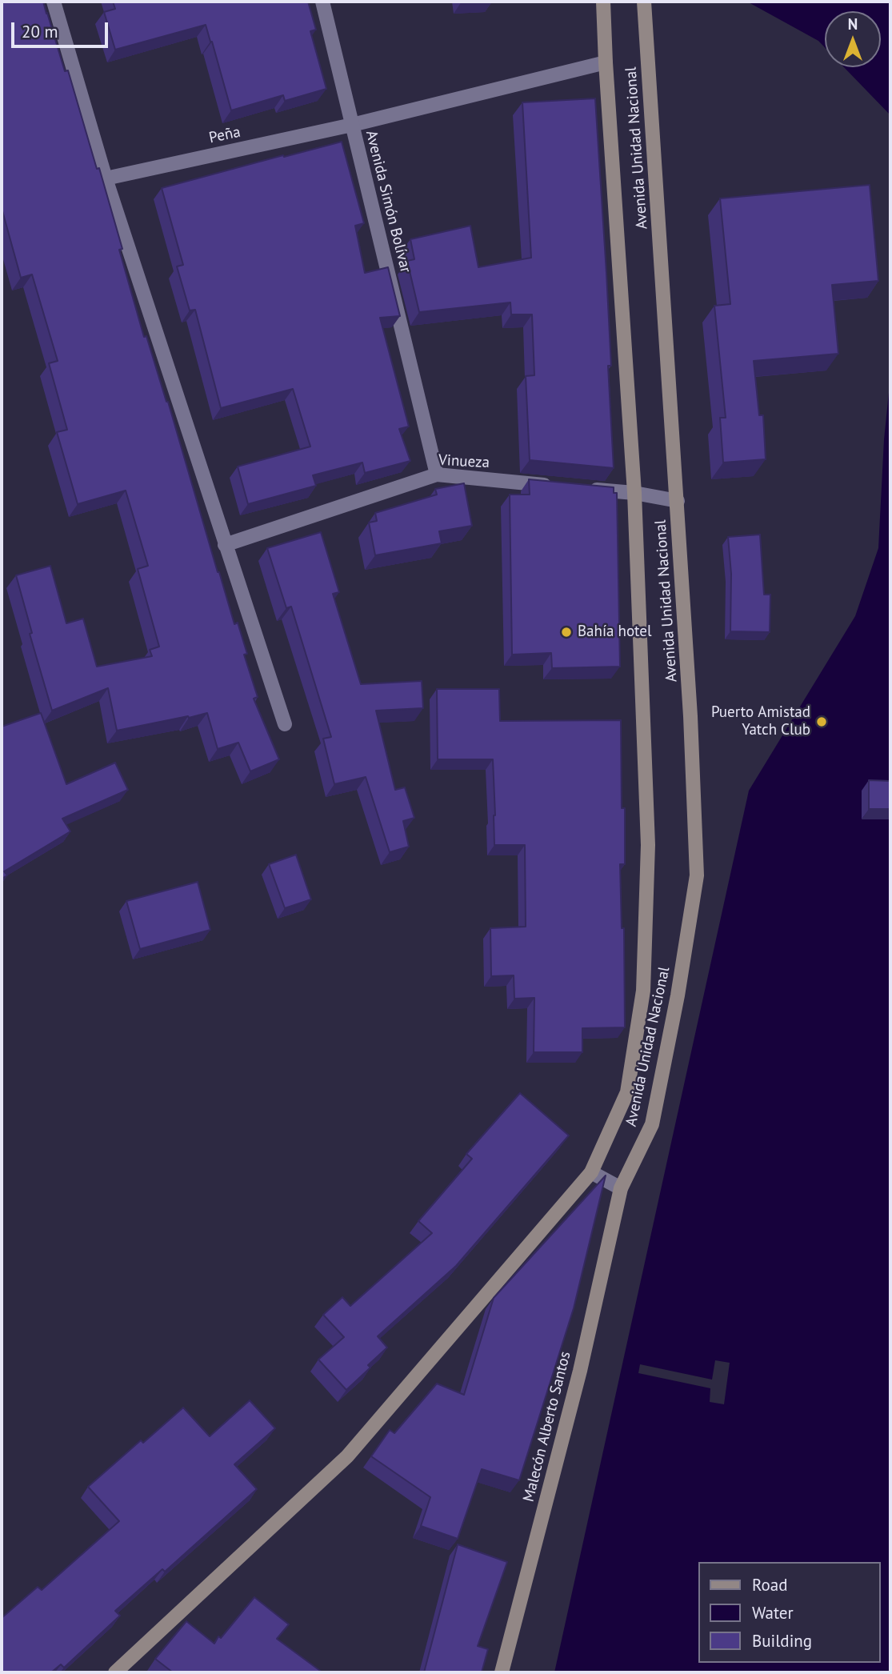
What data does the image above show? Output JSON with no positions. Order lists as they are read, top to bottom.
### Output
{
  "streets": {
    "main road": ["Avenida Unidad Nacional", "Malecón Alberto Santos"],
    "street": ["Peña", "Avenida Simón Bolívar", "Vinueza"]
  },
  "crossings": [
    ["Peña", "Avenida Simón Bolívar"],
    ["Avenida Unidad Nacional", "Malecón Alberto Santos"],
    ["Avenida Simón Bolívar", "Vinueza"]
  ],
  "places": ["Bahía hotel", "Puerto Amistad Yatch Club"],
  "legend": ["Road", "Water", "Building"],
  "scale_bar": "20 m",
  "north": "top"
}
